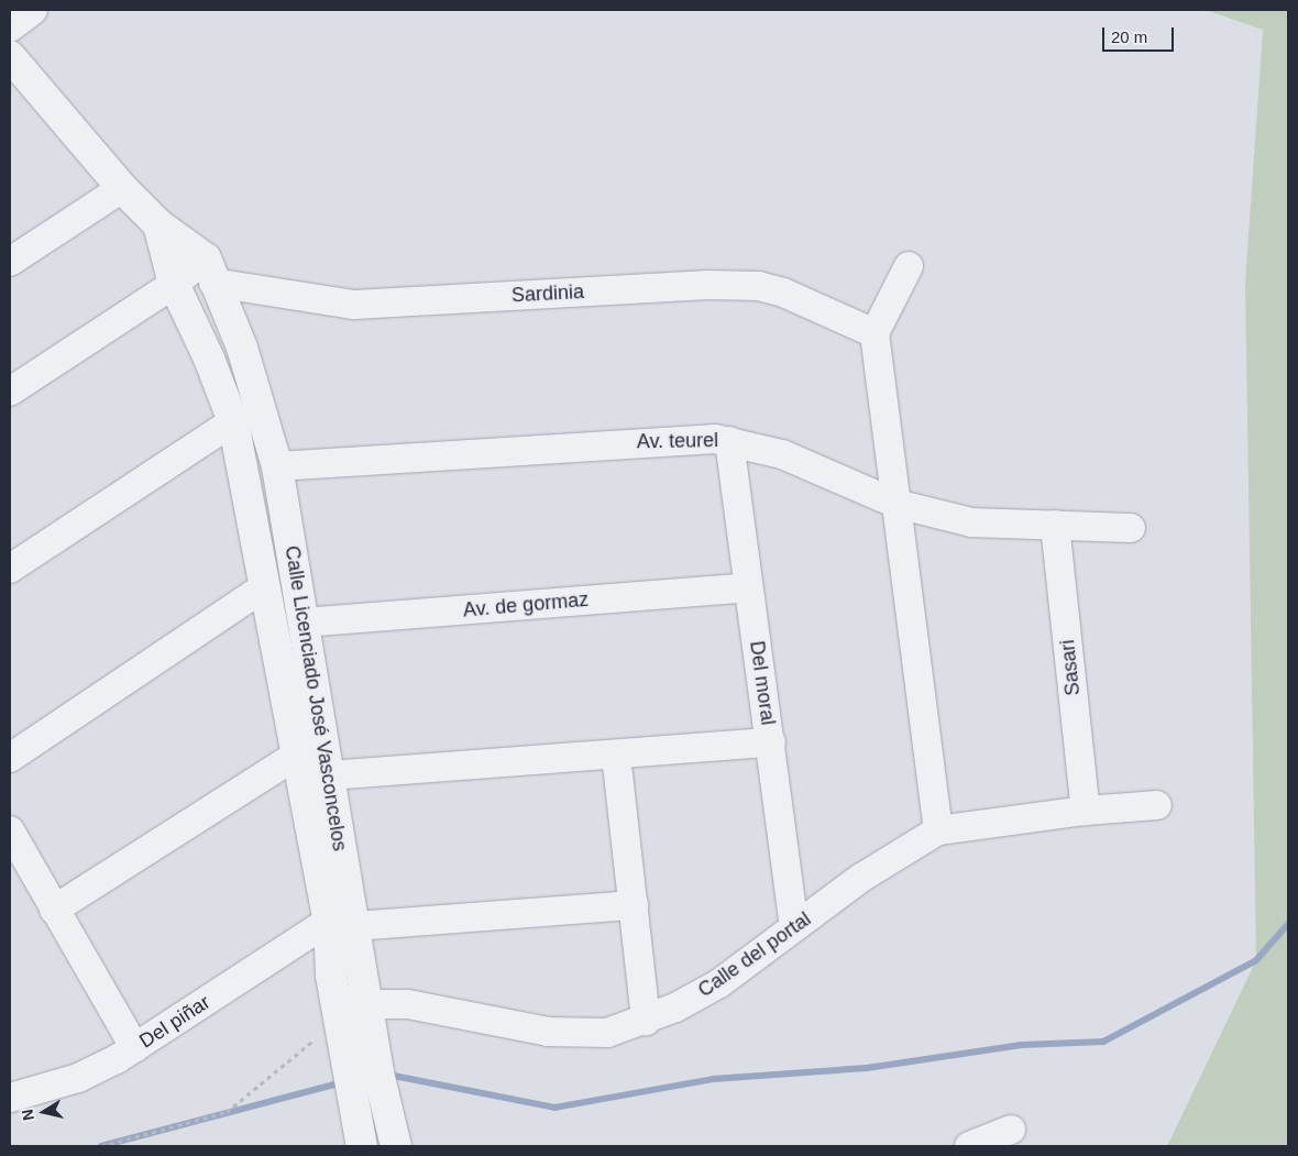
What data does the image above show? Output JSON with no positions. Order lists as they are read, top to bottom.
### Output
{
  "streets": {
    "street": [
      "Sardinia",
      "Av. teurel",
      "Av. de gormaz",
      "Sasari",
      "Del moral",
      "Calle Licenciado José Vasconcelos",
      "Calle del portal",
      "Del piñar"
    ]
  },
  "crossings": [
    ["Sardinia", "Calle Licenciado José Vasconcelos"],
    ["Av. teurel", "Sasari"],
    ["Av. teurel", "Del moral"],
    ["Av. teurel", "Calle Licenciado José Vasconcelos"],
    ["Av. de gormaz", "Del moral"],
    ["Av. de gormaz", "Calle Licenciado José Vasconcelos"],
    ["Sasari", "Calle del portal"],
    ["Del moral", "Calle del portal"],
    ["Calle Licenciado José Vasconcelos", "Calle del portal"],
    ["Calle Licenciado José Vasconcelos", "Del piñar"]
  ],
  "scale_bar": "20 m",
  "north": "left"
}
